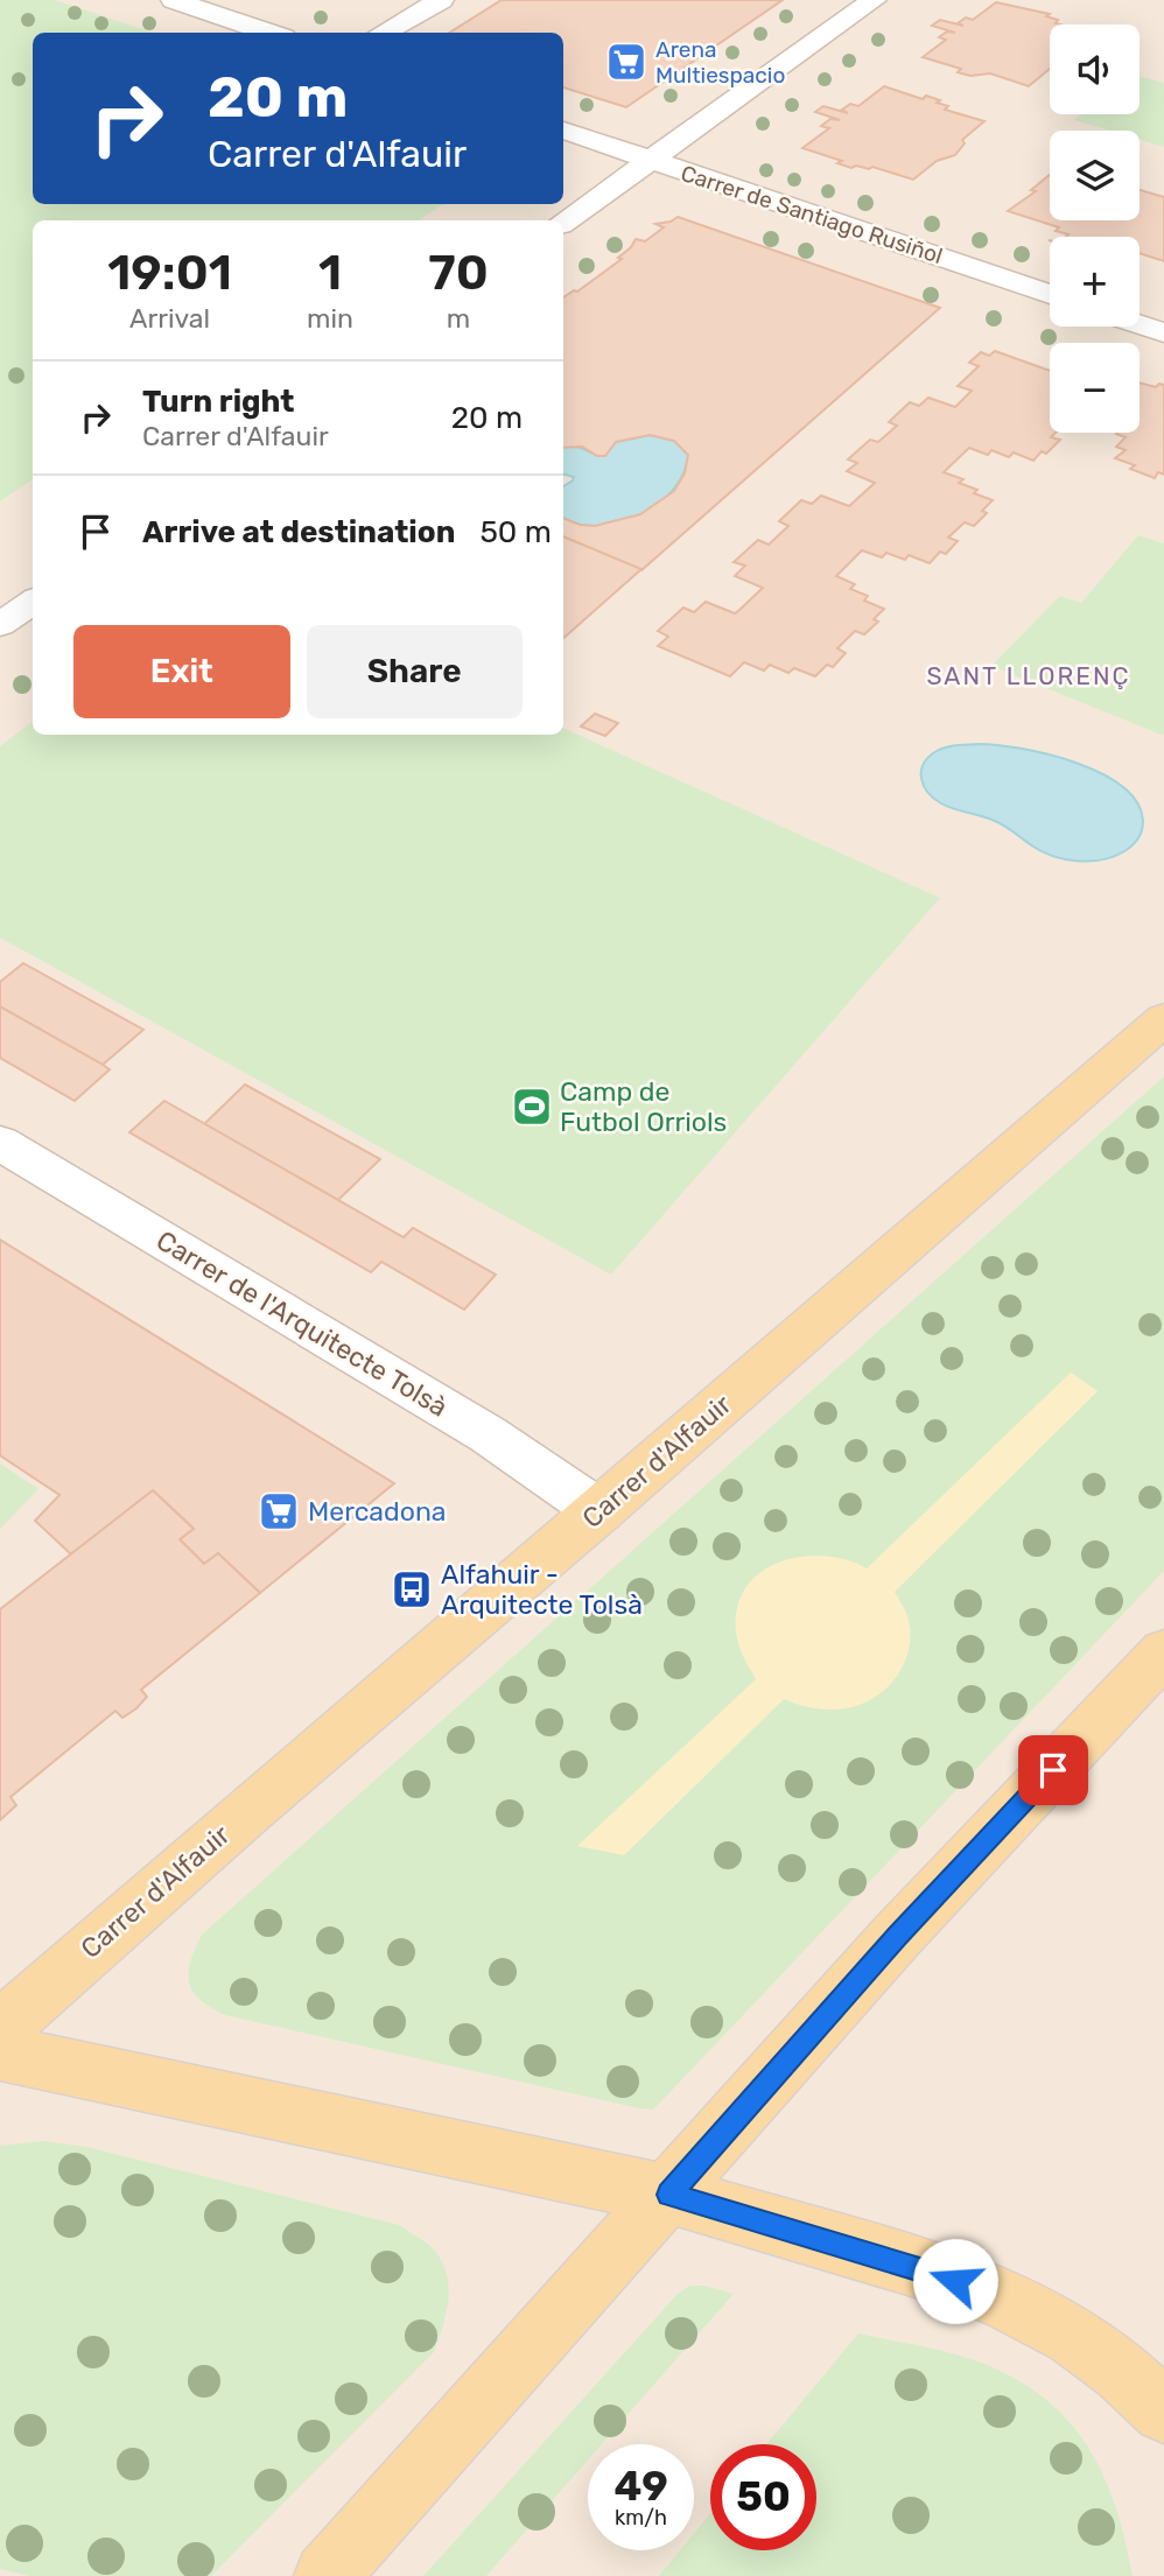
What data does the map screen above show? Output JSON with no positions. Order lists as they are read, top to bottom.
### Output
{
  "streets": {
    "main road": ["Carrer d'Alfauir"],
    "street": ["Carrer de Santiago Rusiñol", "Carrer de l'Arquitecte Tolsà"]
  },
  "crossings": [
    ["Carrer de l'Arquitecte Tolsà", "Carrer d'Alfauir"]
  ],
  "districts": ["SANT LLORENÇ"],
  "places": {
    "supermarket": ["Arena Multiespacio", "Mercadona"],
    "sports": ["Camp de Futbol Orriols"],
    "bus stop": ["Alfahuir - Arquitecte Tolsà"]
  },
  "page": {
    "map_buttons": ["+", "−"],
    "turn": ["20 m", "Carrer d'Alfauir"],
    "eta": [
      "19:01",
      "Arrival",
      "1",
      "min",
      "70",
      "m"
    ],
    "list": [
      {
        "name": "Turn right",
        "note": "Carrer d'Alfauir",
        "value": "20 m"
      },
      {
        "name": "Arrive at destination",
        "value": "50 m"
      }
    ],
    "buttons": ["Exit", "Share"],
    "speed": "49 km/h",
    "limit": "50"
  }
}
